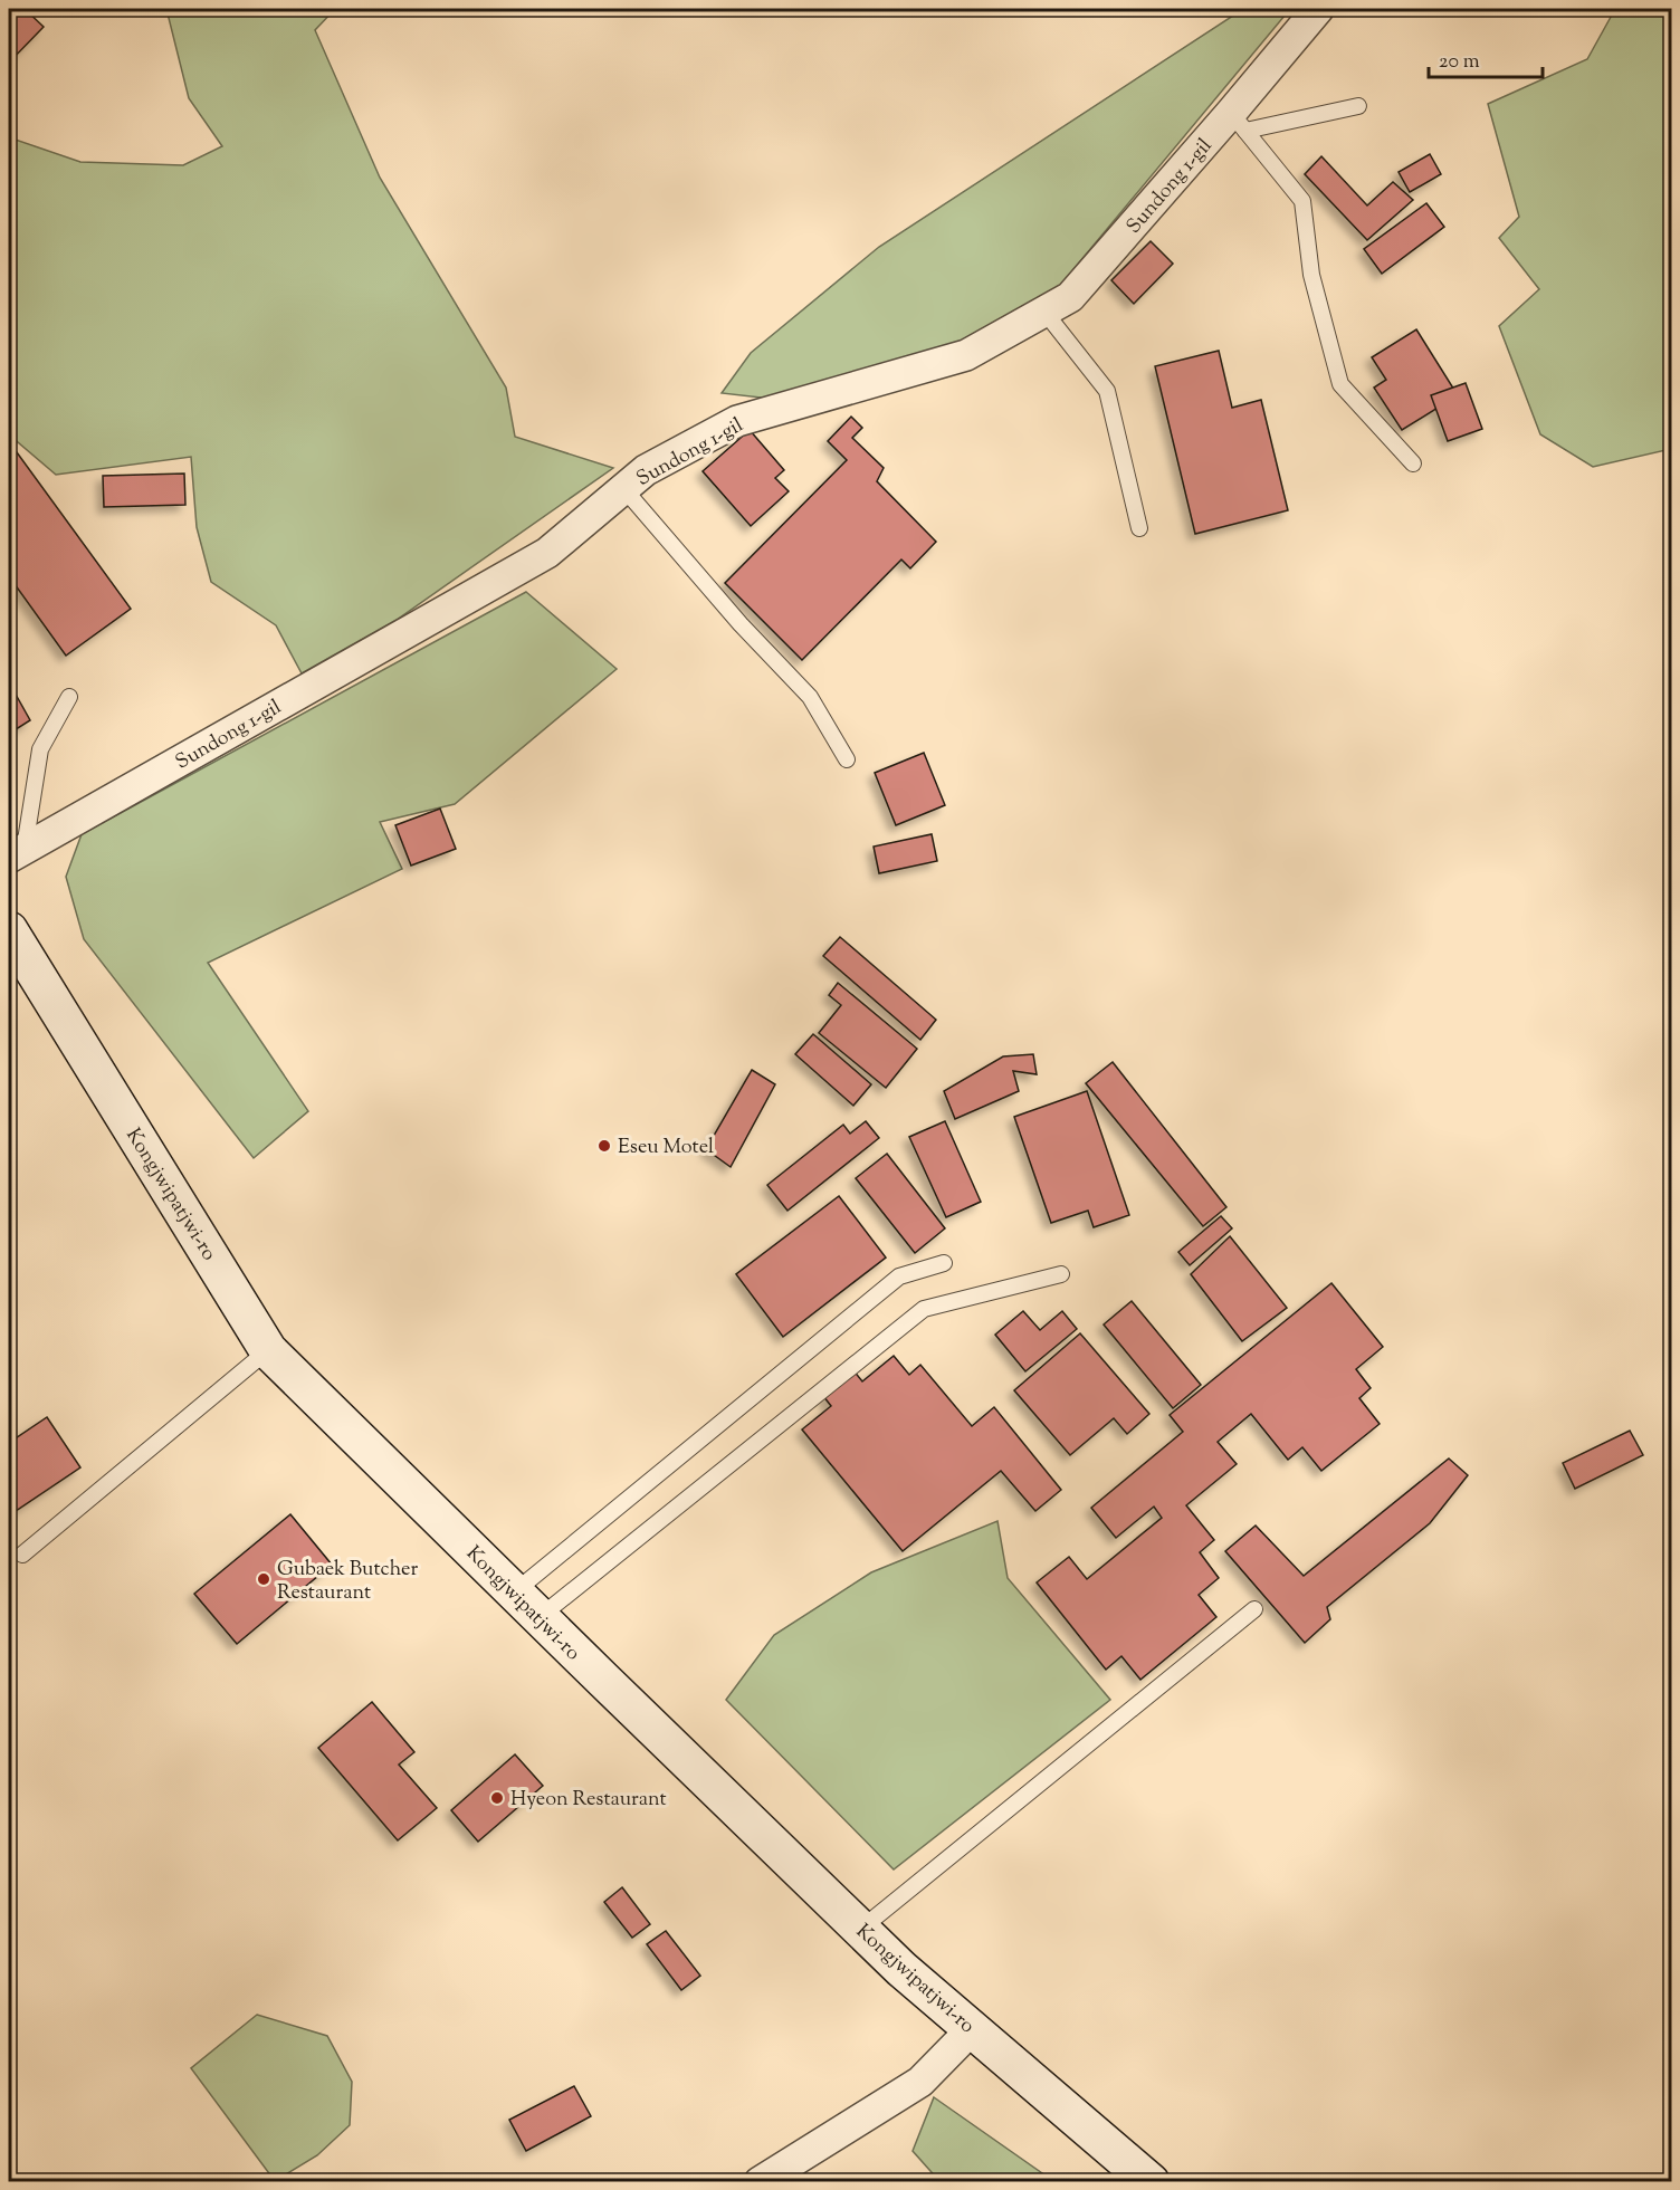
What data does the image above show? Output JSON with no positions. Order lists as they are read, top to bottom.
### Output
{
  "streets": {
    "main road": ["Kongjwipatjwi-ro"],
    "street": ["Sundong 1-gil"]
  },
  "places": ["Eseu Motel", "Gubaek Butcher Restaurant", "Hyeon Restaurant"],
  "scale_bar": "20 m"
}
